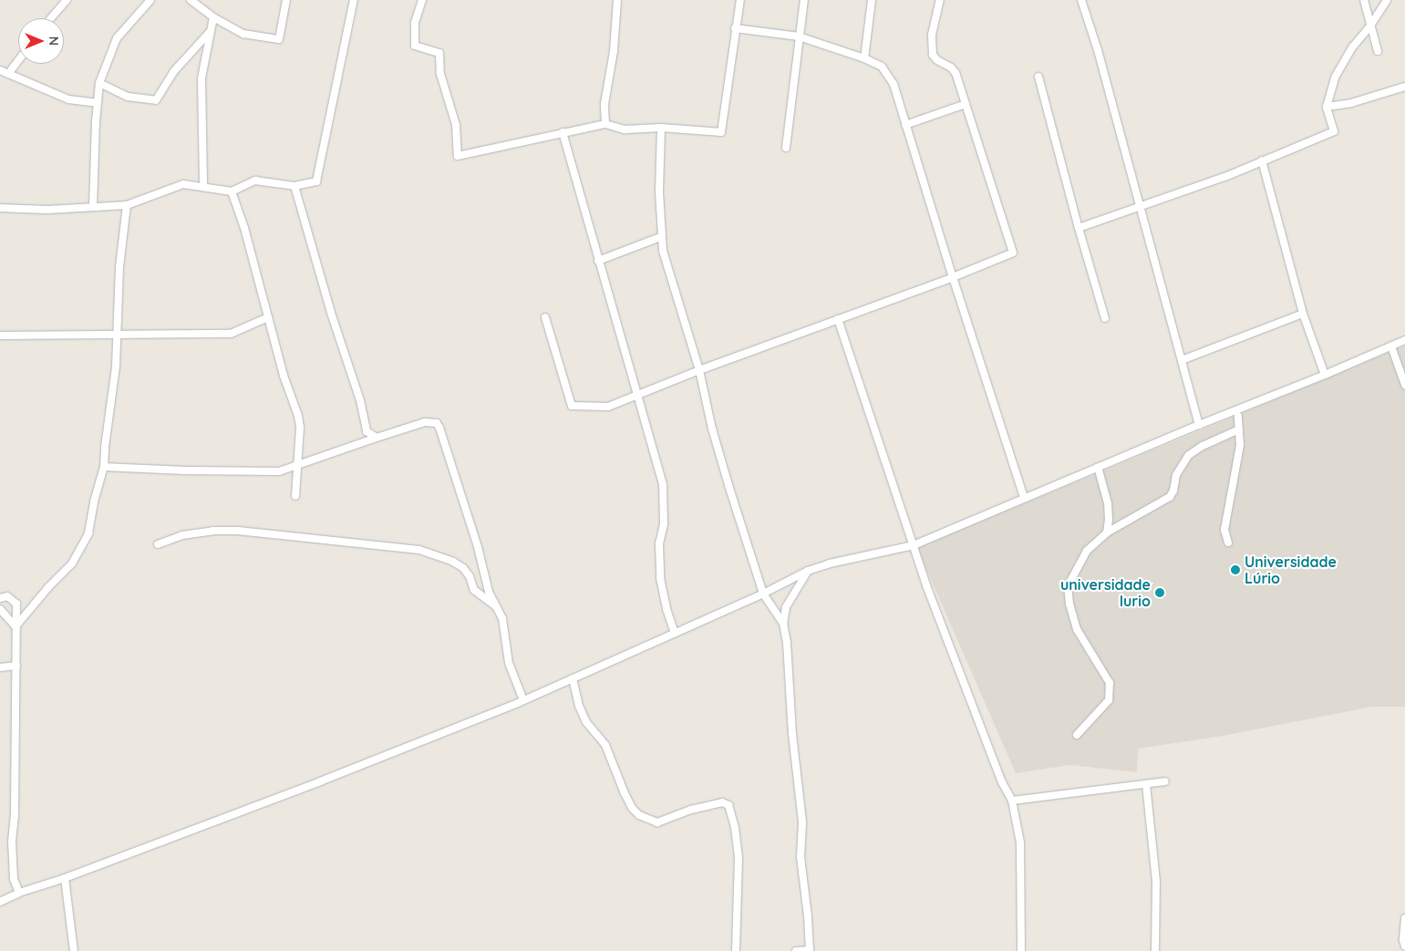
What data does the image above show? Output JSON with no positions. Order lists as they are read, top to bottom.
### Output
{
  "places": ["Universidade Lúrio", "universidade lurio"],
  "north": "right"
}
